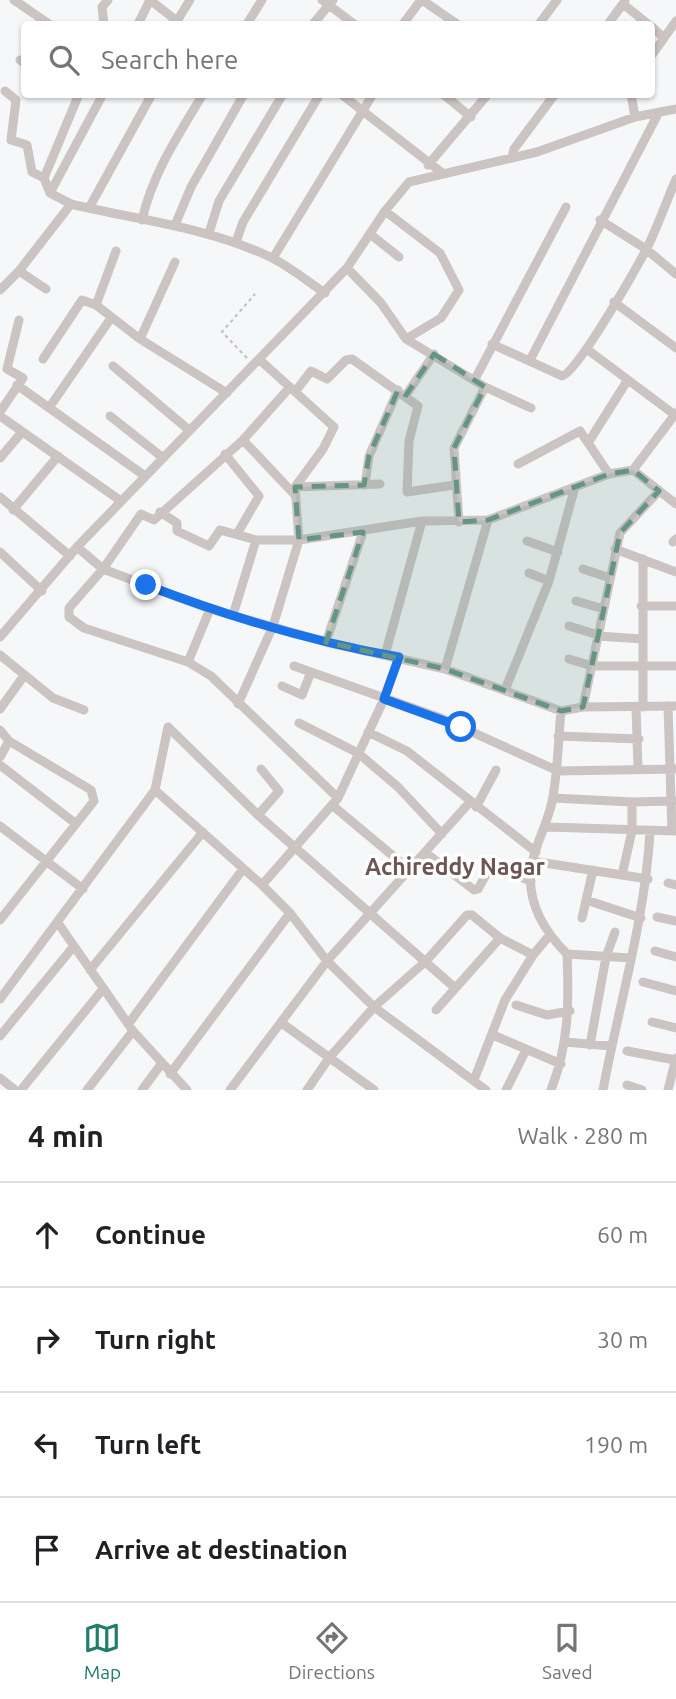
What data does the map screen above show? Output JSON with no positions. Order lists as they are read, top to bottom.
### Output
{
  "districts": ["Achireddy Nagar"],
  "page": {
    "search": "Search here",
    "heading": ["4 min", "Walk · 280 m"],
    "list": [
      ["Continue", "60 m"],
      ["Turn right", "30 m"],
      ["Turn left", "190 m"],
      "Arrive at destination"
    ],
    "nav": ["Map", "Directions", "Saved"]
  }
}
